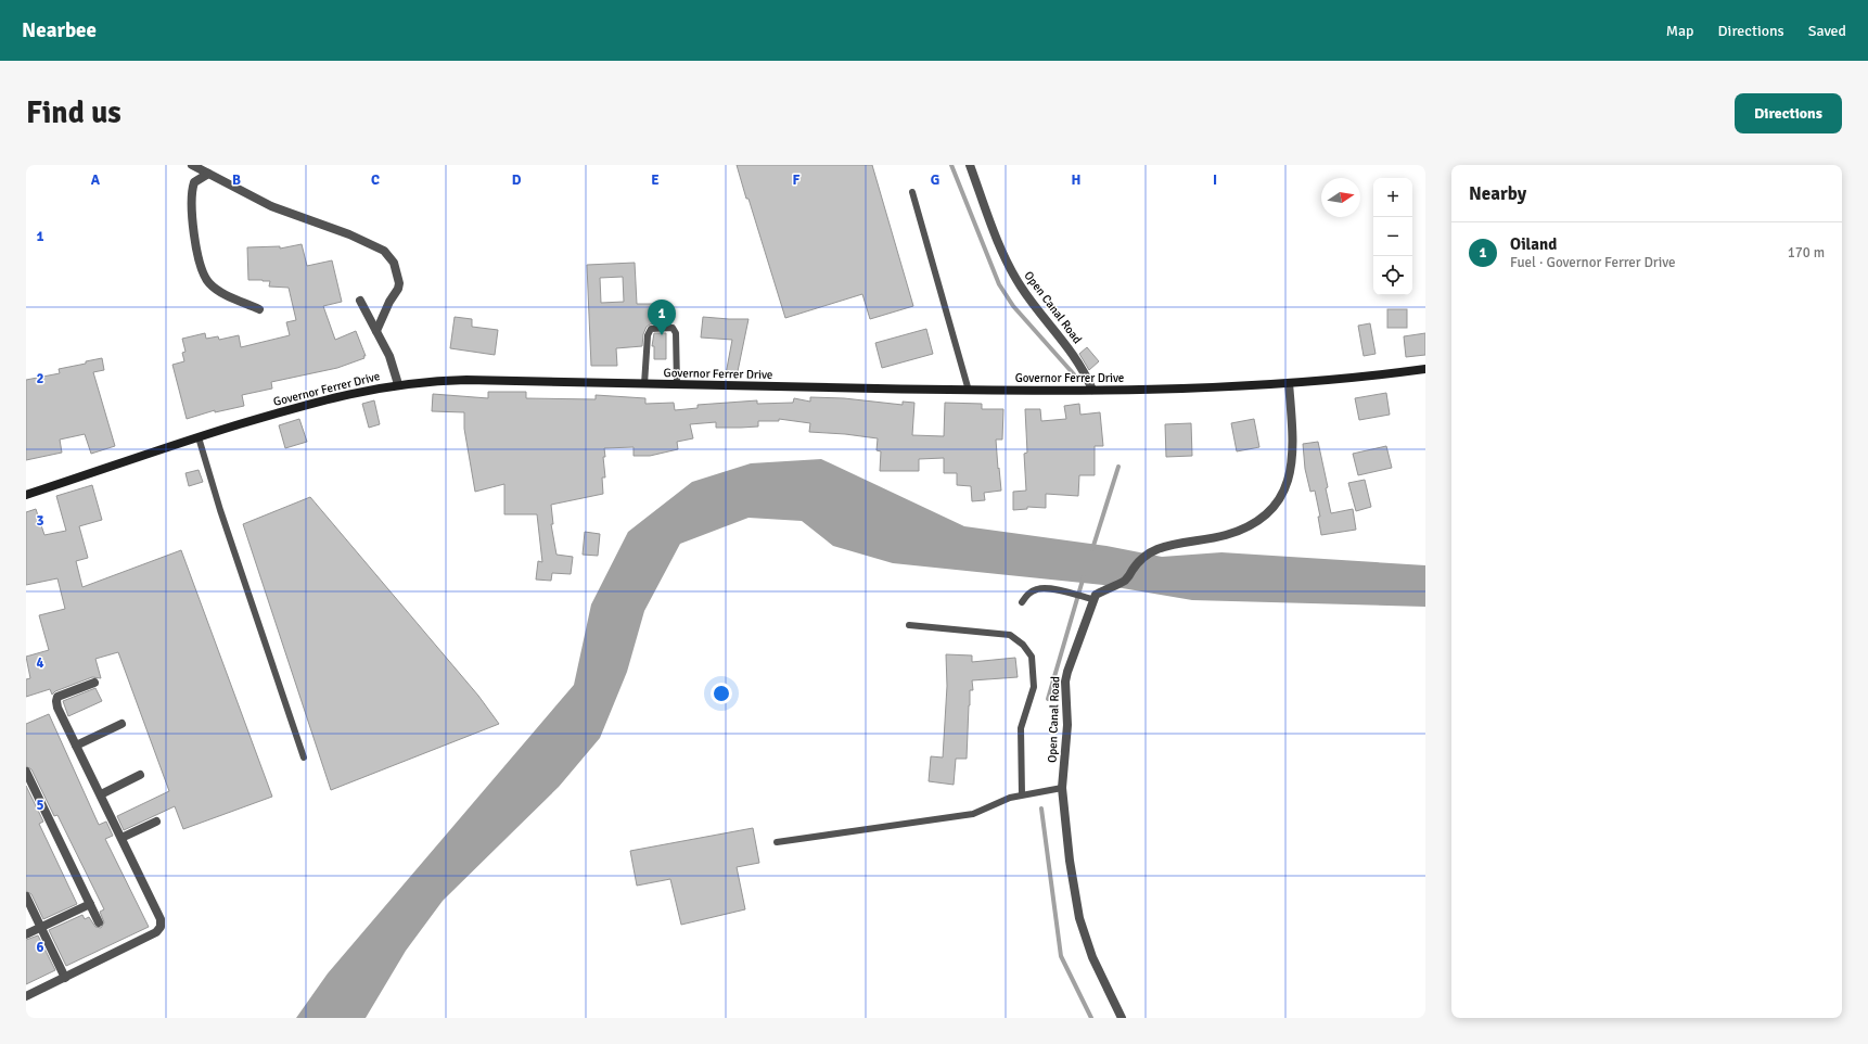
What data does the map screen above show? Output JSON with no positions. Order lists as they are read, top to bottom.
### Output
{
  "streets": {
    "main road": ["Governor Ferrer Drive"],
    "street": ["Open Canal Road"]
  },
  "crossings": [
    ["Open Canal Road", "Governor Ferrer Drive"]
  ],
  "north": "right",
  "page": {
    "header": "Nearbee",
    "nav": ["Map", "Directions", "Saved"],
    "buttons": "Directions",
    "title": "Find us",
    "heading": "Nearby",
    "map_buttons": ["+", "−"],
    "list": [
      {
        "mark": "1",
        "name": "Oiland",
        "note": "Fuel · Governor Ferrer Drive",
        "value": "170 m"
      }
    ],
    "pins": "1"
  },
  "grid": {
    "columns": [
      "A",
      "B",
      "C",
      "D",
      "E",
      "F",
      "G",
      "H",
      "I"
    ],
    "rows": [
      "1",
      "2",
      "3",
      "4",
      "5",
      "6"
    ]
  }
}
